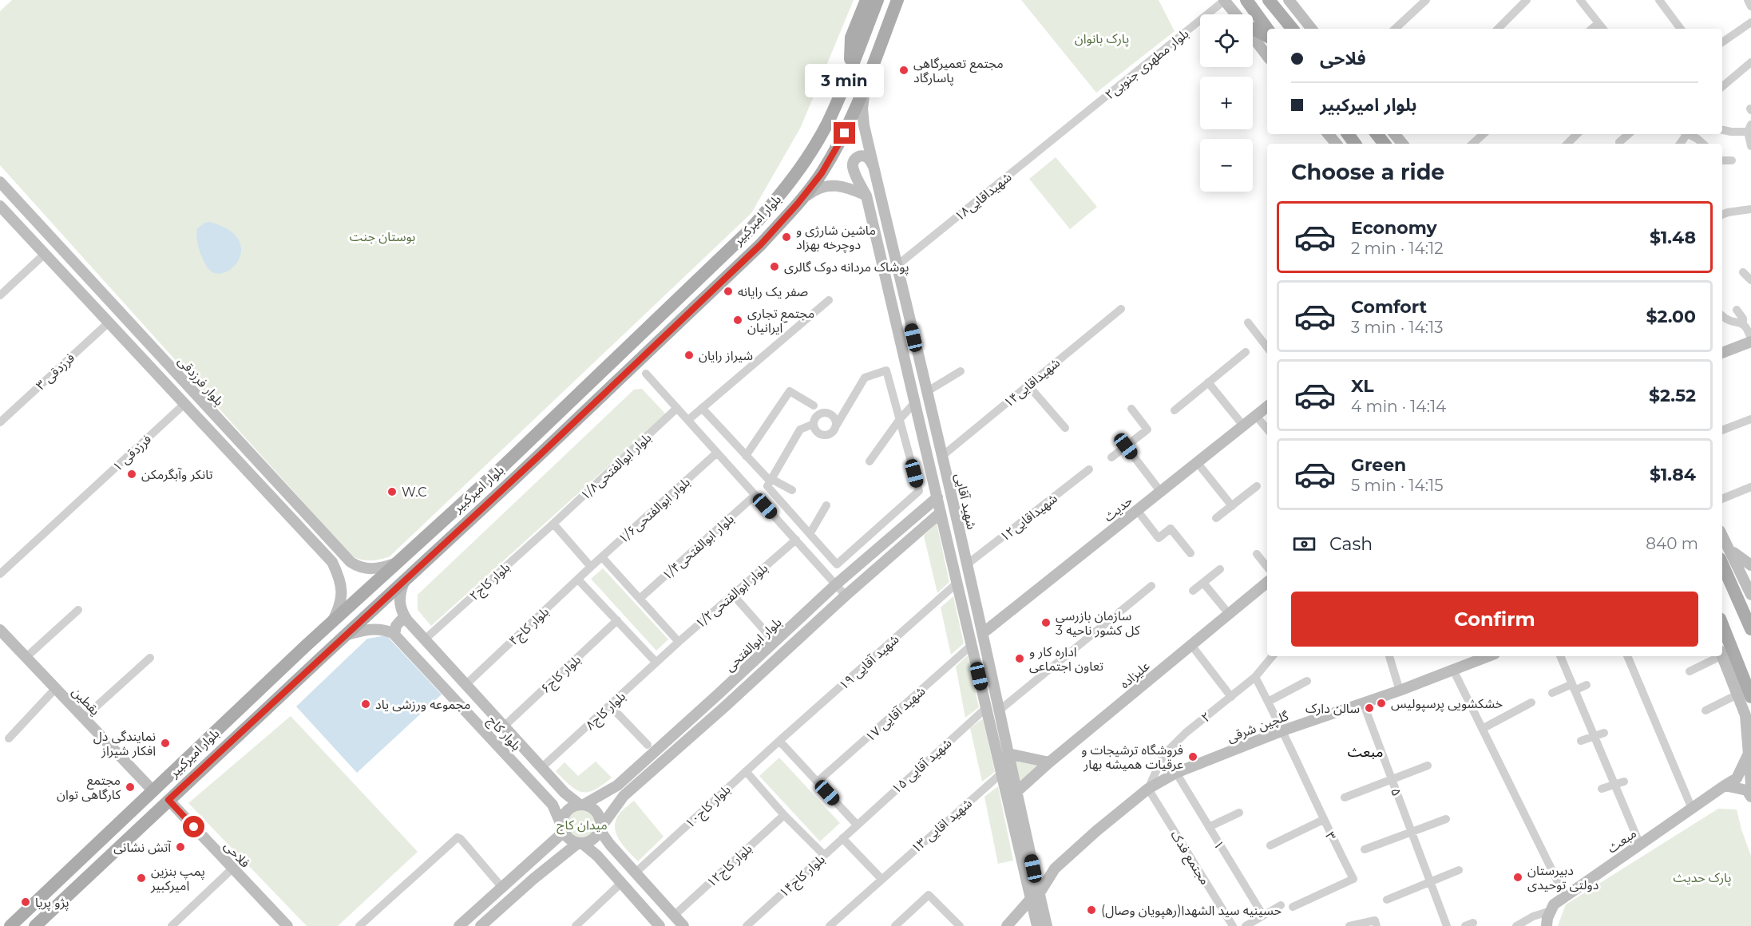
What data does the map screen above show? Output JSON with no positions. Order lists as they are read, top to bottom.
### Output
{
  "streets": {
    "main road": ["بلوار امیرکبیر"],
    "street": [
      "بلوار مطهری جنوبی۲",
      "شهیداقایی۱۸",
      "فرزدقی ۳",
      "بلوار فرزدقی",
      "شهیداقایی۱۴",
      "فرزدقی ۱",
      "بلوار ابوالفتحی۱/۸",
      "شهید آقایی",
      "حدیث",
      "بلوار ابوالفتحی۱/۶",
      "شهیداقایی۱۲",
      "بلوار ابوالفتحی۱/۴",
      "بلوار کاج۲",
      "بلوار ابوالفتحی۱/۲",
      "بلوار کاج۴",
      "بلوار ابوالفتحی",
      "شهید آقایی ۱۹",
      "بلوار کاج۶",
      "علیزاده",
      "یقطین",
      "بلوار کاج۸",
      "شهید آقایی ۱۷",
      "۲",
      "گلچین شرقی",
      "بلوار کاج",
      "شهید آقایی ۱۵",
      "۵",
      "بلوار کاج۱۰",
      "شهید اقایی ۱۳",
      "۳",
      "مبعث",
      "۱",
      "فلاحی",
      "مجتمع فدک",
      "بلوار کاج۱۲",
      "بلوار کاج۱۴"
    ]
  },
  "crossings": [
    ["بلوار مطهری جنوبی۲", "شهیداقایی۱۸"],
    ["شهیداقایی۱۸", "شهید آقایی"],
    ["بلوار امیرکبیر", "بلوار فرزدقی"],
    ["بلوار امیرکبیر", "شهید آقایی"],
    ["بلوار امیرکبیر", "یقطین"],
    ["بلوار امیرکبیر", "بلوار کاج"],
    ["بلوار امیرکبیر", "فلاحی"],
    ["شهیداقایی۱۴", "شهید آقایی"],
    ["بلوار ابوالفتحی۱/۸", "بلوار کاج۲"],
    ["شهید آقایی", "حدیث"],
    ["شهید آقایی", "شهیداقایی۱۲"],
    ["شهید آقایی", "بلوار ابوالفتحی"],
    ["شهید آقایی", "شهید آقایی ۱۹"],
    ["شهید آقایی", "علیزاده"],
    ["شهید آقایی", "شهید آقایی ۱۷"],
    ["شهید آقایی", "گلچین شرقی"],
    ["شهید آقایی", "شهید آقایی ۱۵"],
    ["شهید آقایی", "شهید اقایی ۱۳"],
    ["بلوار ابوالفتحی۱/۶", "بلوار کاج۴"],
    ["بلوار کاج۲", "بلوار کاج"],
    ["بلوار ابوالفتحی۱/۲", "بلوار کاج۸"],
    ["بلوار کاج۴", "بلوار کاج"],
    ["بلوار ابوالفتحی", "بلوار کاج"],
    ["شهید آقایی ۱۹", "بلوار کاج۱۰"],
    ["بلوار کاج۶", "بلوار کاج"],
    ["بلوار کاج۸", "بلوار کاج"],
    ["۲", "گلچین شرقی"],
    ["۲", "۳"],
    ["۲", "مجتمع فدک"],
    ["گلچین شرقی", "۵"],
    ["گلچین شرقی", "۳"],
    ["گلچین شرقی", "۱"],
    ["گلچین شرقی", "مجتمع فدک"],
    ["شهید آقایی ۱۵", "بلوار کاج۱۴"]
  ],
  "districts": ["مبعث"],
  "parks": [
    "پارک بانوان",
    "بوستان جنت",
    "میدان کاج",
    "پارک حدیث"
  ],
  "places": [
    "مجتمع تعمیرگاهی پاسارگاد",
    "ماشین شارژی و دوچرخه بهزاد",
    "پوشاک مردانه دوک گالری",
    "صفر یک رایانه",
    "مجتمع تجاری ایرانیان",
    "شیراز رایان",
    "تانکر وآبگرمکن",
    "W.C",
    "سازمان بازرسی کل کشور ناحیه 3",
    "اداره کار و تعاون اجتماعی",
    "خشکشویی پرسپولیس",
    "مجموعه ورزشی یاد",
    "سالن دارک",
    "نمایندگی دل افکار شیراز",
    "فروشگاه ترشیجات و عرقیات همیشه بهار",
    "مجتمع کارگاهی توان",
    "آتش نشانی",
    "دبیرستان دولتی توحیدی",
    "پمپ بنزین امیرکبیر",
    "پژو پریا",
    "حسینیه سید الشهدا(رهپویان وصال)"
  ],
  "page": {
    "map_buttons": ["+", "−"],
    "banner": ["فلاحی", "بلوار امیرکبیر"],
    "bubble": "3 min",
    "heading": "Choose a ride",
    "list": [
      {
        "name": "Economy",
        "note": "2 min · 14:12",
        "value": "$1.48"
      },
      {
        "name": "Comfort",
        "note": "3 min · 14:13",
        "value": "$2.00"
      },
      {
        "name": "XL",
        "note": "4 min · 14:14",
        "value": "$2.52"
      },
      {
        "name": "Green",
        "note": "5 min · 14:15",
        "value": "$1.84"
      }
    ],
    "pay": ["Cash", "840 m"],
    "buttons": "Confirm"
  }
}
